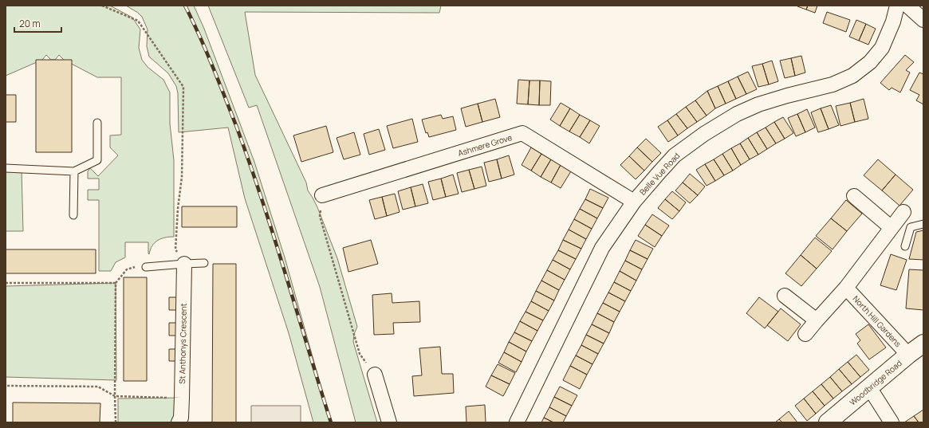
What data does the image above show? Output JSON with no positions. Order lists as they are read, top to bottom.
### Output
{
  "streets": {
    "main road": ["Woodbridge Road"],
    "street": [
      "Ashmere Grove",
      "Belle Vue Road",
      "North Hill Gardens",
      "St Anthonys Crescent"
    ]
  },
  "crossings": [
    ["Ashmere Grove", "Belle Vue Road"],
    ["North Hill Gardens", "Woodbridge Road"]
  ],
  "scale_bar": "20 m"
}
